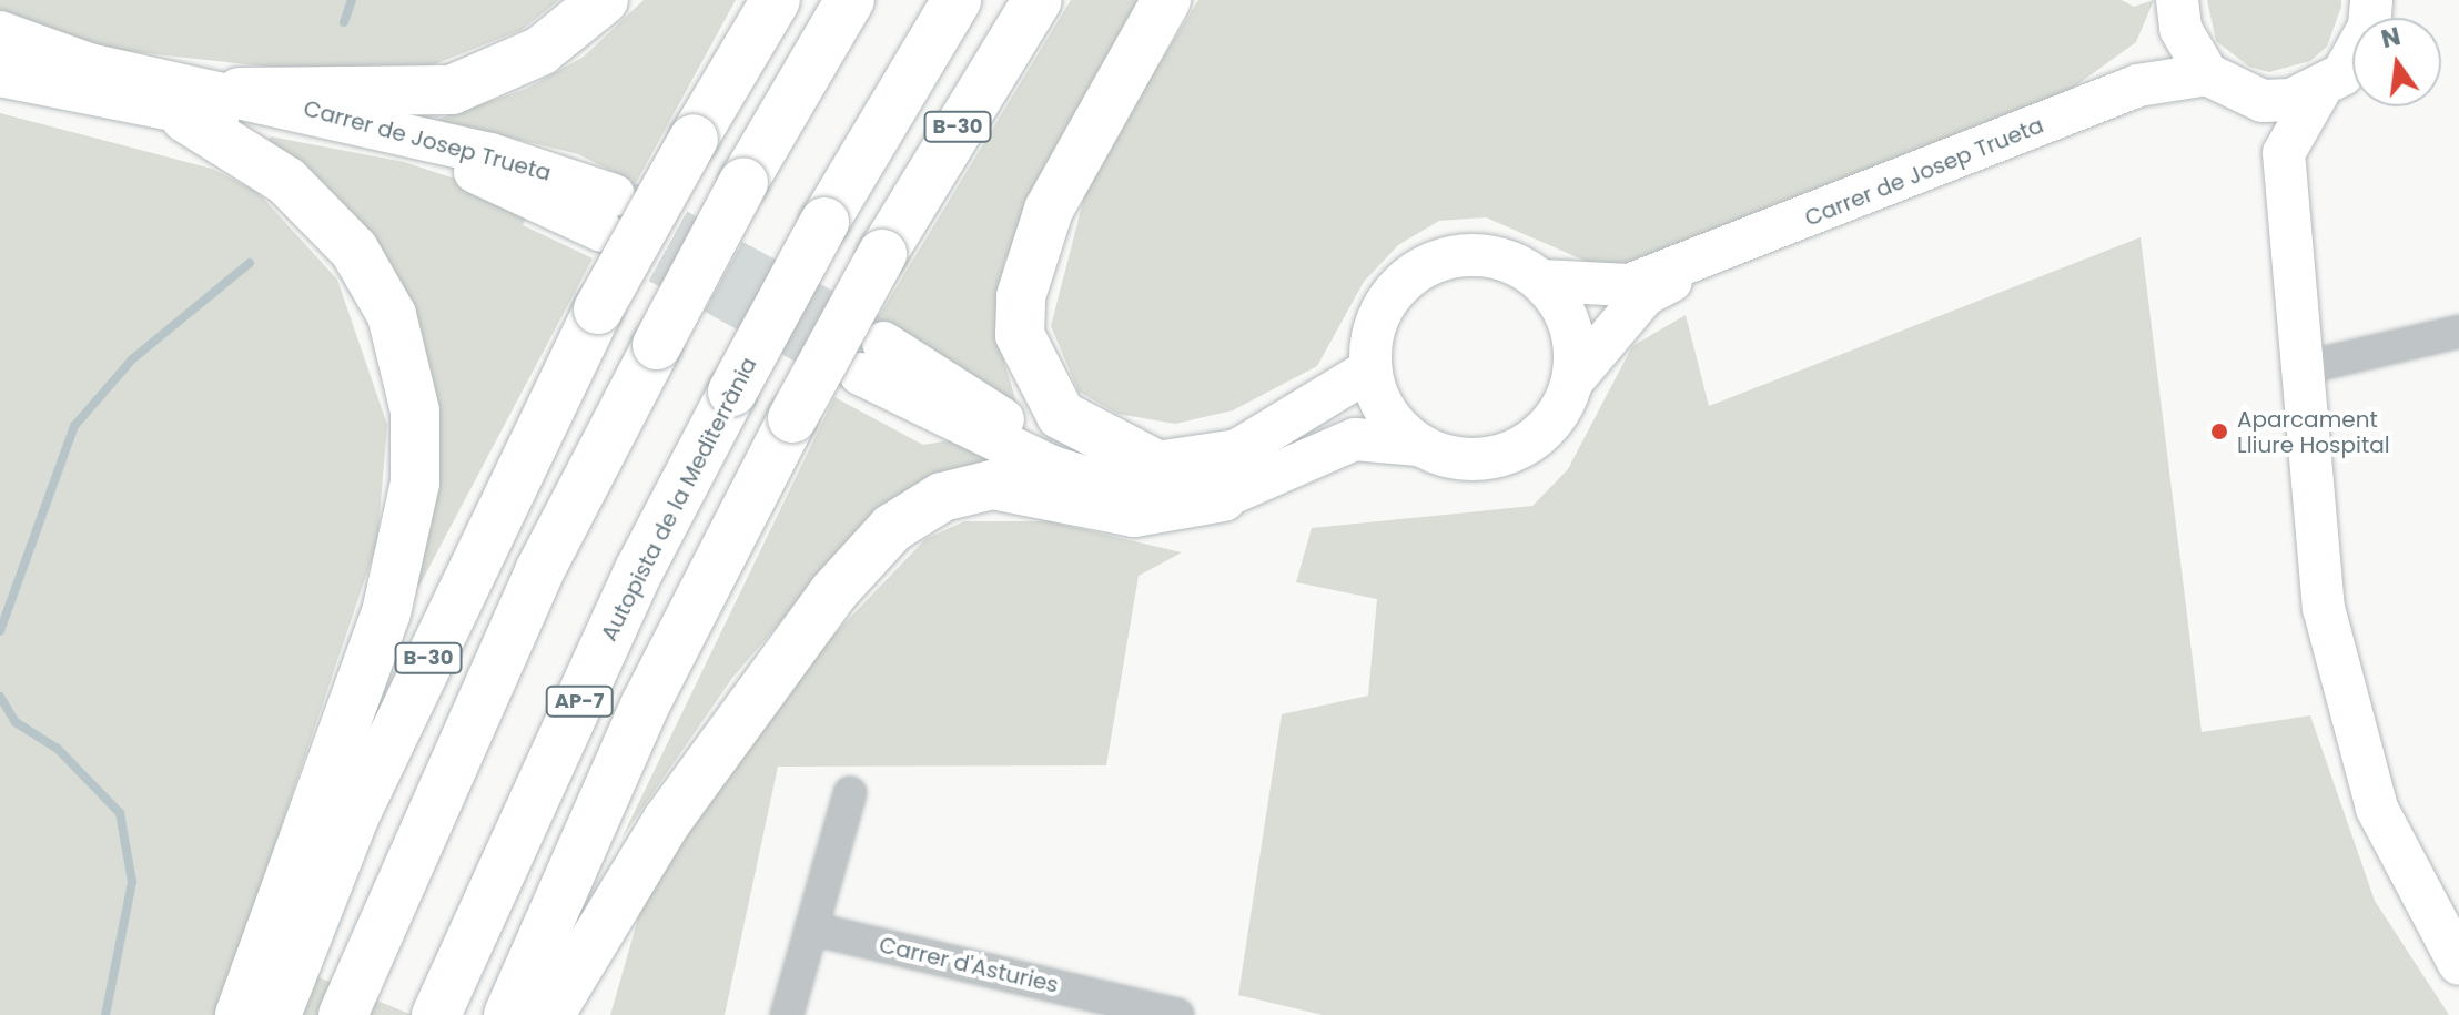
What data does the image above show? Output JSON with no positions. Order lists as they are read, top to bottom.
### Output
{
  "streets": {
    "highway": ["B-30", "Autopista de la Mediterrània", "AP-7"],
    "street": ["Carrer de Josep Trueta", "Carrer d'Asturies"]
  },
  "places": ["Aparcament Lliure Hospital"],
  "north": "top"
}
